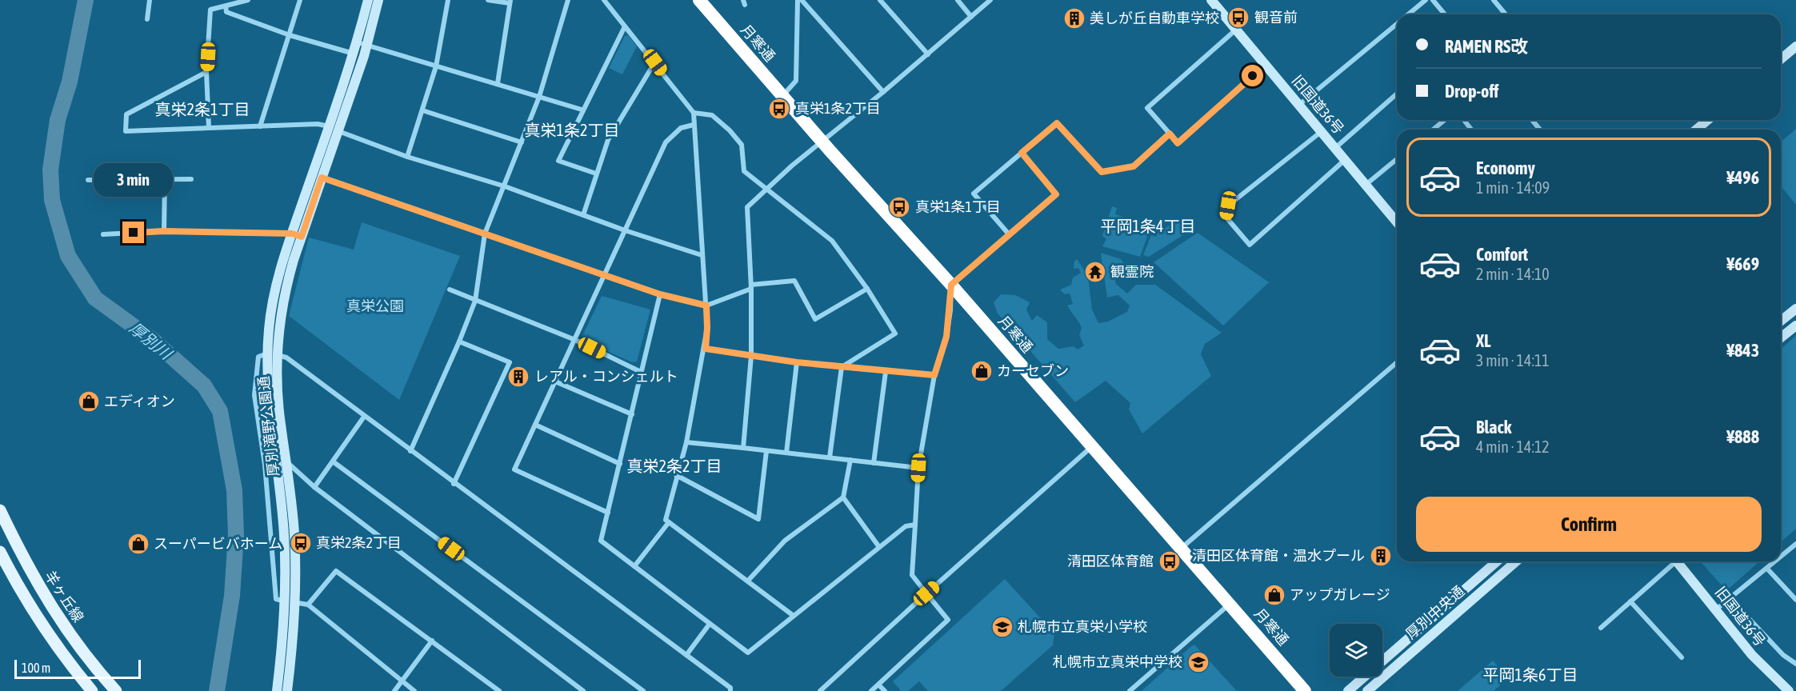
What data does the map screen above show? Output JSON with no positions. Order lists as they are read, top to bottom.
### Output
{
  "streets": {
    "highway": ["月寒通"],
    "main road": [
      "旧国道36号",
      "厚別滝野公園通",
      "羊ヶ丘線",
      "厚別中央通"
    ]
  },
  "districts": [
    "真栄2条1丁目",
    "真栄1条2丁目",
    "平岡1条4丁目",
    "真栄2条2丁目",
    "平岡1条6丁目"
  ],
  "water": ["厚別川"],
  "parks": ["真栄公園"],
  "places": {
    "bus stop": [
      "観音前",
      "真栄1条2丁目",
      "真栄1条1丁目",
      "真栄2条2丁目",
      "清田区体育館"
    ],
    "building": ["美しが丘自動車学校", "レアル・コンシェルト", "清田区体育館・温水プール"],
    "temple": ["観霊院"],
    "shop": [
      "カーセブン",
      "エディオン",
      "スーパービバホーム",
      "アップガレージ"
    ],
    "school or university": ["札幌市立真栄小学校", "札幌市立真栄中学校"]
  },
  "scale_bar": "100 m",
  "page": {
    "banner": ["RAMEN RS改", "Drop-off"],
    "list": [
      {
        "name": "Economy",
        "note": "1 min · 14:09",
        "value": "¥496"
      },
      {
        "name": "Comfort",
        "note": "2 min · 14:10",
        "value": "¥669"
      },
      {
        "name": "XL",
        "note": "3 min · 14:11",
        "value": "¥843"
      },
      {
        "name": "Black",
        "note": "4 min · 14:12",
        "value": "¥888"
      }
    ],
    "bubble": "3 min",
    "buttons": "Confirm",
    "scale": "100 m"
  }
}
